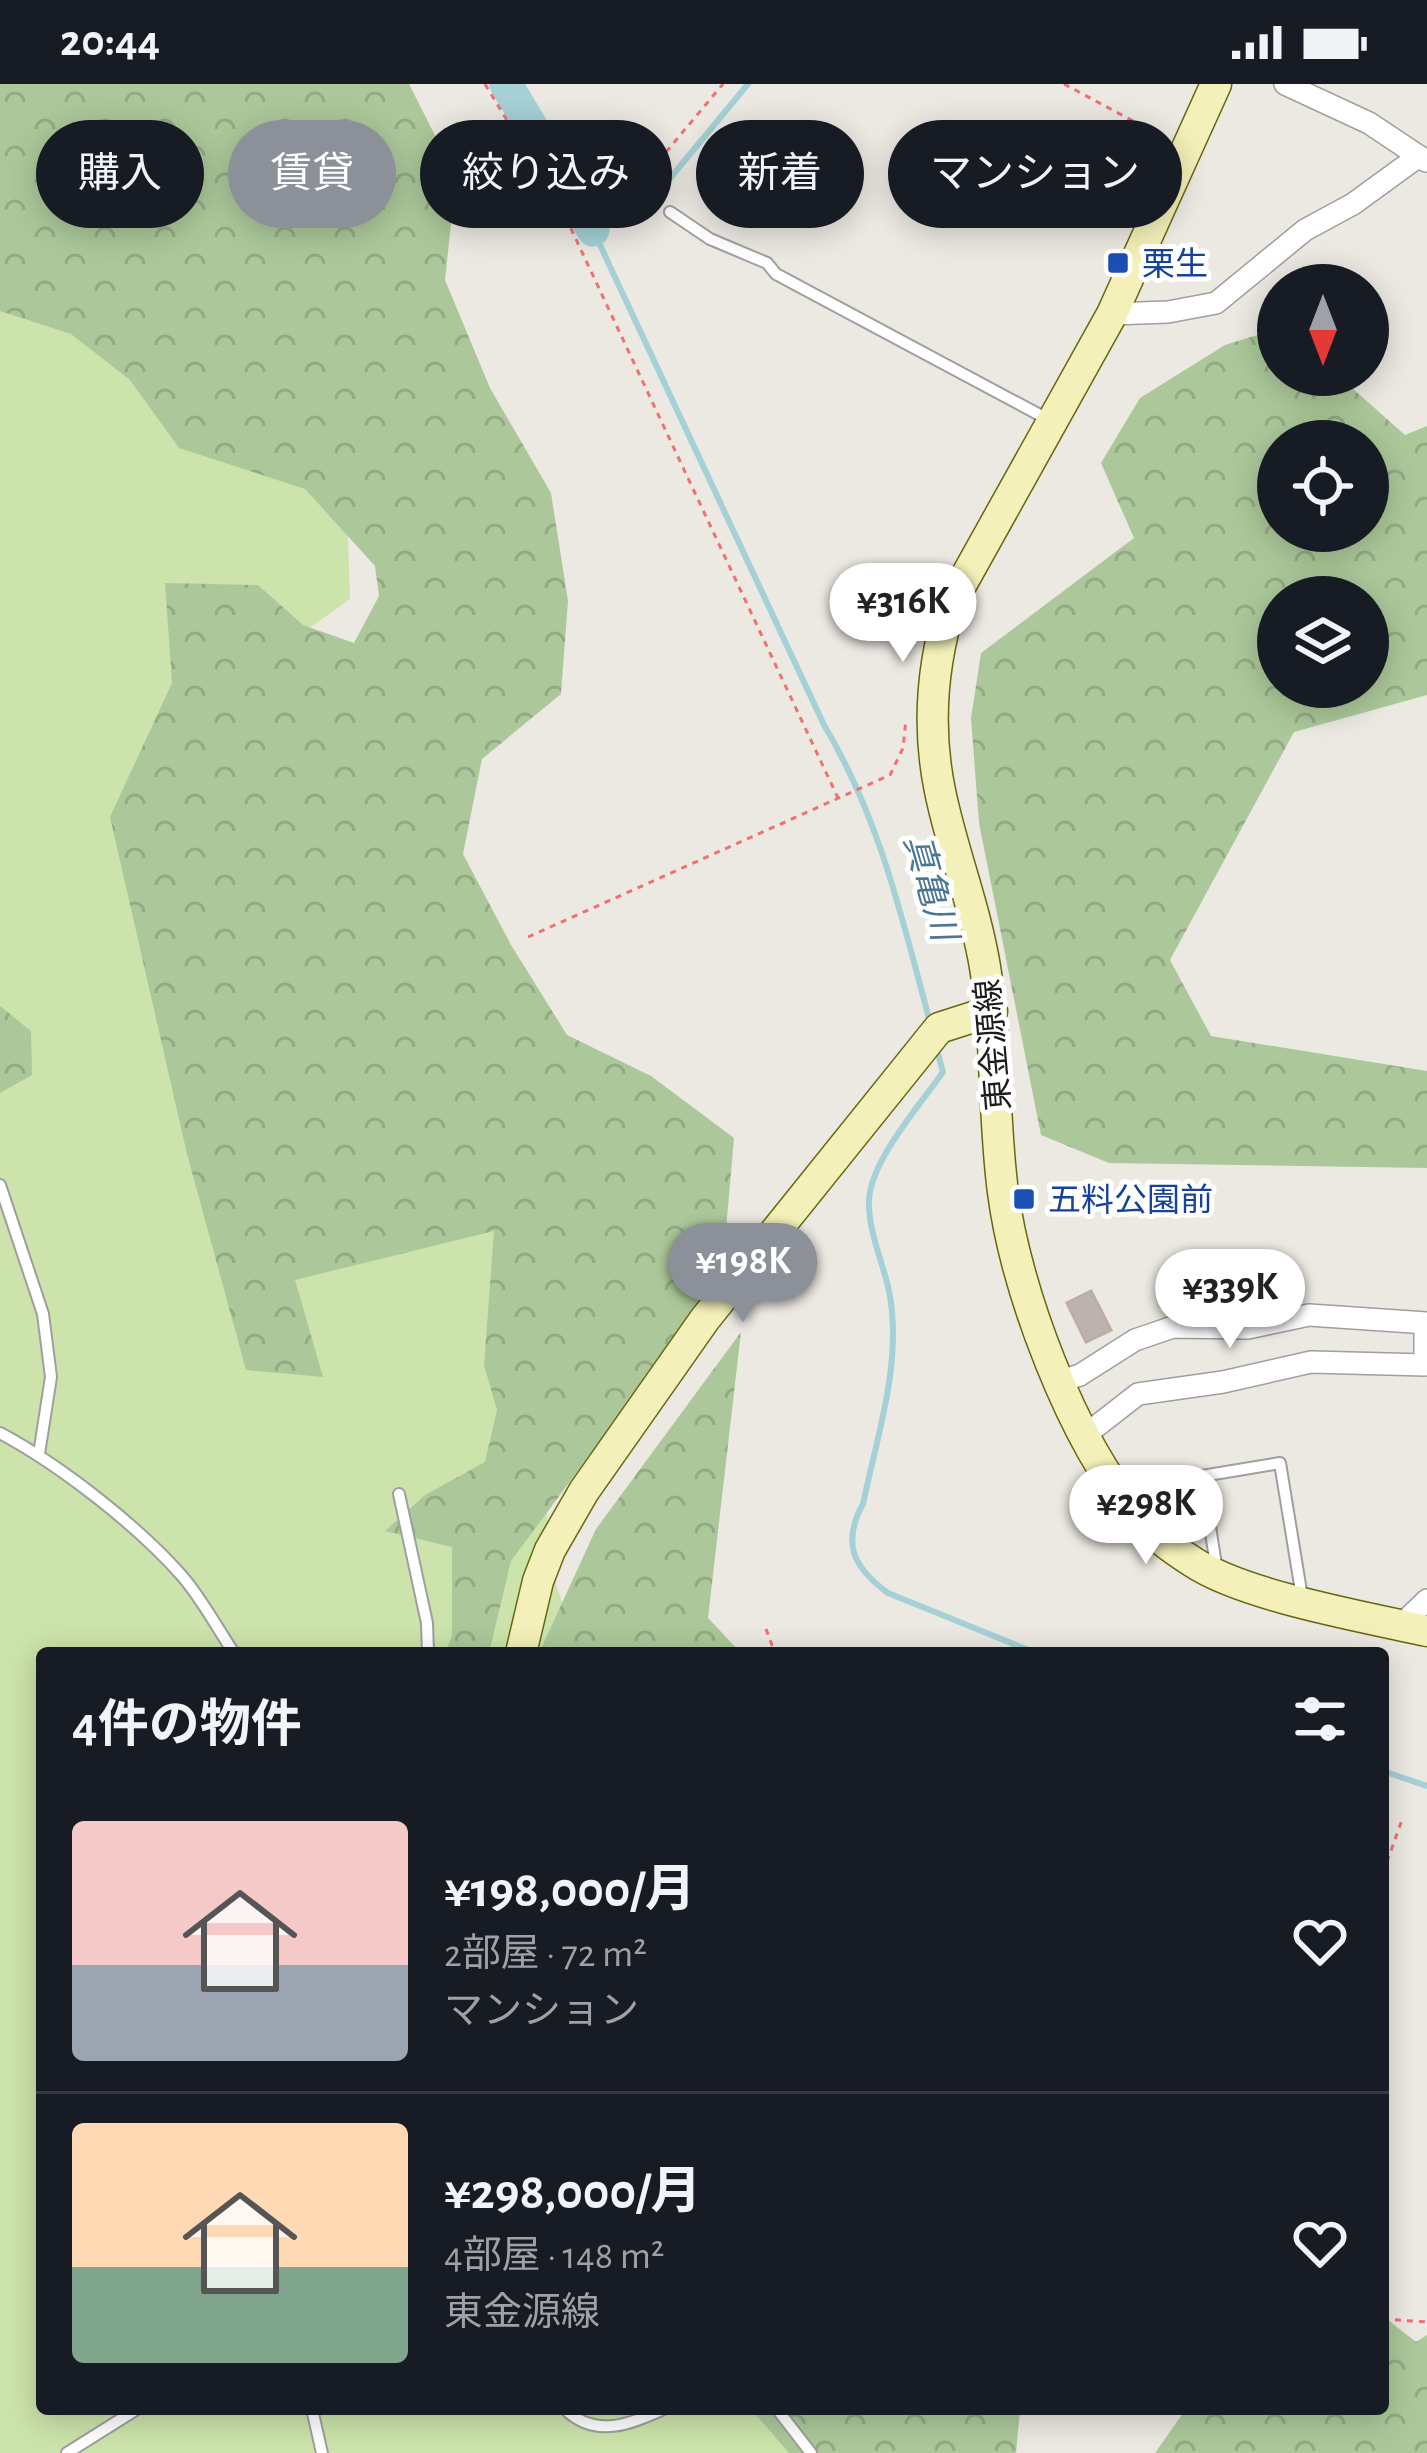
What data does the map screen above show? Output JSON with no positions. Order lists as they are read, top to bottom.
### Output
{
  "streets": {
    "main road": ["東金源線"]
  },
  "water": ["真亀川"],
  "places": {
    "transit": ["栗生", "五料公園前"]
  },
  "north": "bottom",
  "page": {
    "status": "20:44",
    "chip": [
      "購入",
      "賃貸",
      "絞り込み",
      "新着",
      "マンション"
    ],
    "price": [
      "¥316K",
      "¥198K",
      "¥339K",
      "¥298K"
    ],
    "heading": "4件の物件",
    "list": [
      {
        "name": "¥198,000/月",
        "note": "2部屋 · 72 m² · マンション"
      },
      {
        "name": "¥298,000/月",
        "note": "4部屋 · 148 m² · 東金源線"
      }
    ]
  }
}
